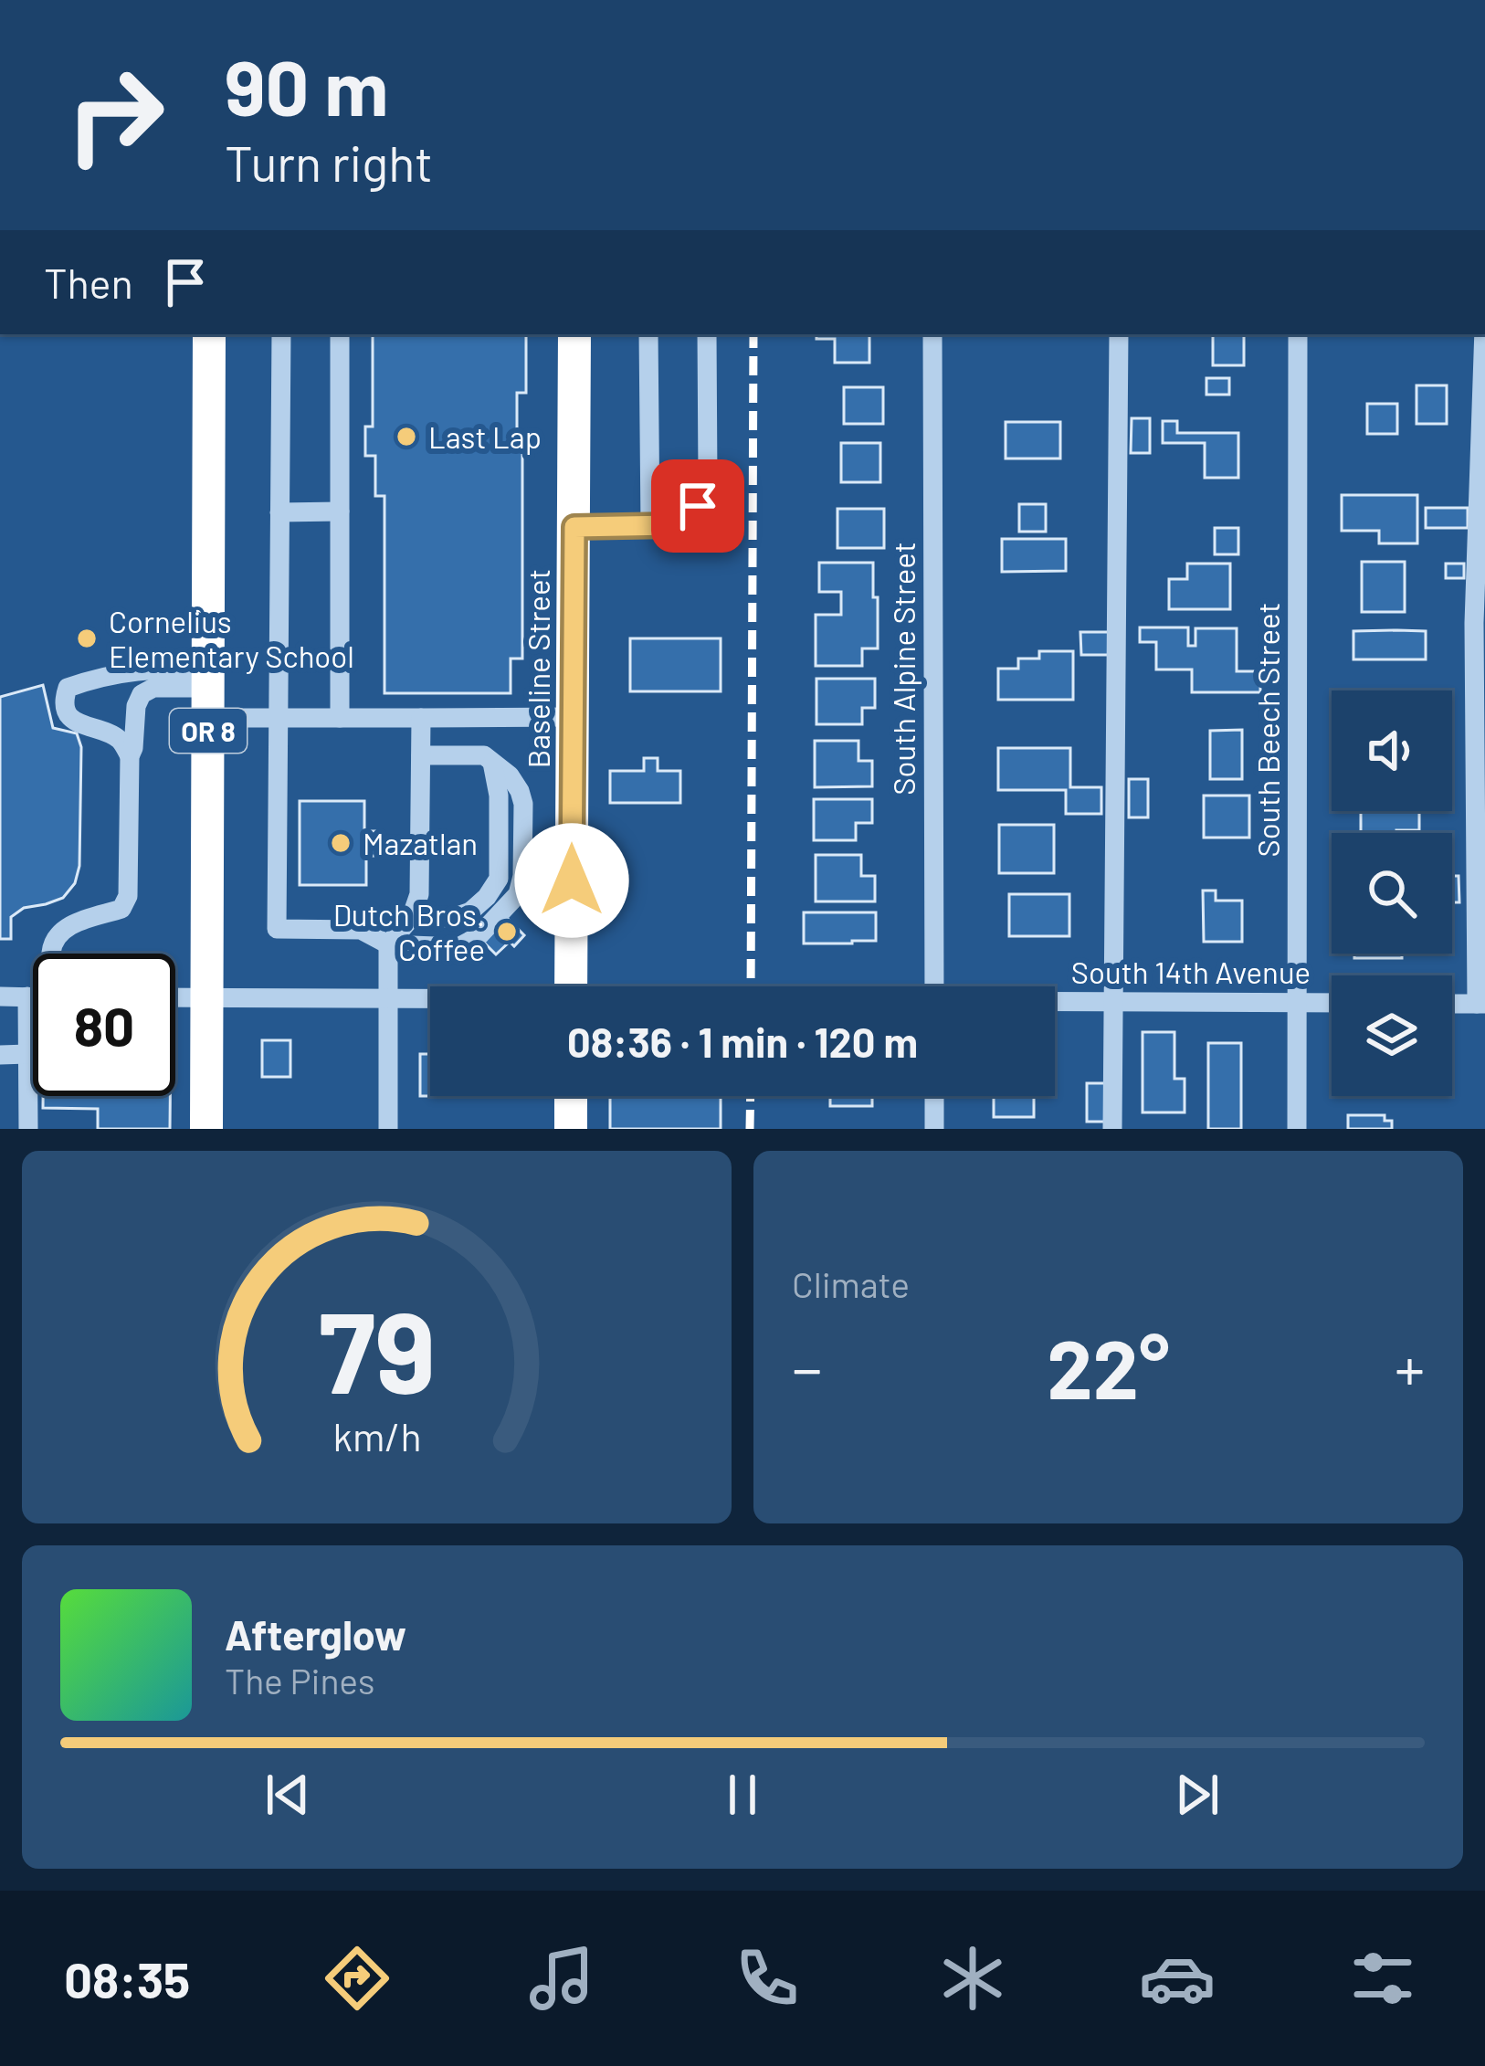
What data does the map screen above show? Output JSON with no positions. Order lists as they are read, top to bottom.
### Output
{
  "streets": {
    "highway": ["Baseline Street", "OR 8"],
    "street": ["South Alpine Street", "South Beech Street", "South 14th Avenue"]
  },
  "crossings": [
    ["South Beech Street", "South 14th Avenue"],
    ["OR 8", "South 14th Avenue"]
  ],
  "places": [
    "Last Lap",
    "Cornelius Elementary School",
    "Mazatlan",
    "Dutch Bros. Coffee"
  ],
  "page": {
    "turn": ["90 m", "Turn right"],
    "then": "Then",
    "limit": "80",
    "trip": "08:36 · 1 min · 120 m",
    "tile": "Climate",
    "heat": ["−", "22°", "+"],
    "song": ["Afterglow", "The Pines"],
    "tabs": "08:35",
    "gauge": ["79", "km/h"]
  }
}
